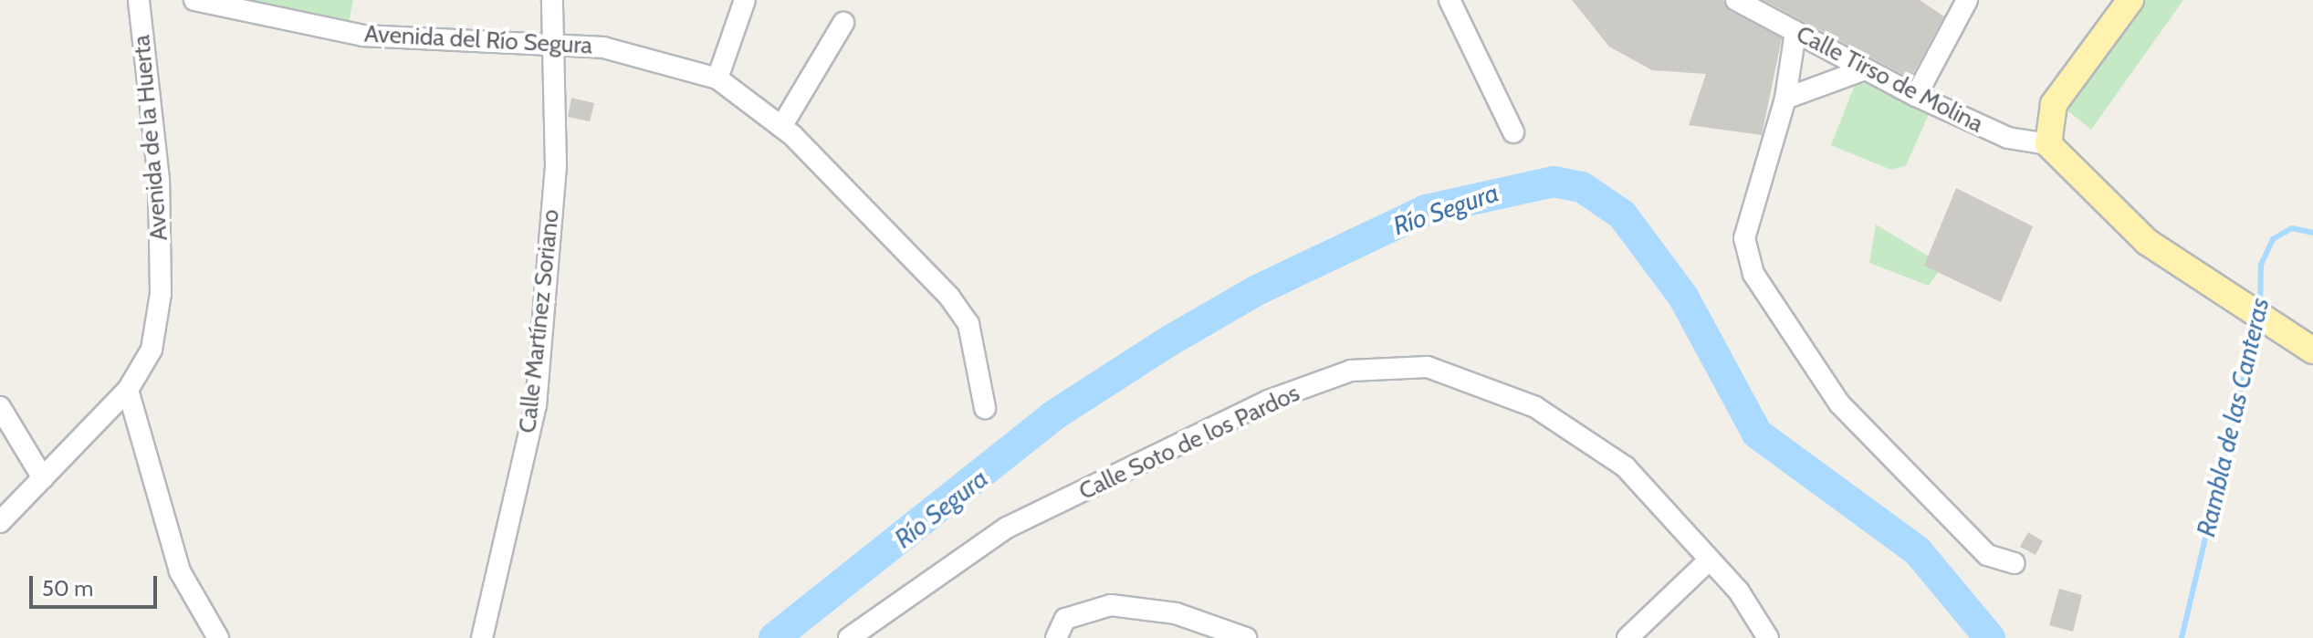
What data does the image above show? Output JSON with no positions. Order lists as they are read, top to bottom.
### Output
{
  "streets": {
    "street": [
      "Avenida del Río Segura",
      "Calle Tirso de Molina",
      "Avenida de la Huerta",
      "Calle Martínez Soriano",
      "Calle Soto de los Pardos"
    ]
  },
  "crossings": [
    ["Avenida del Río Segura", "Calle Martínez Soriano"]
  ],
  "water": ["Río Segura", "Rambla de las Canteras"],
  "scale_bar": "50 m"
}
